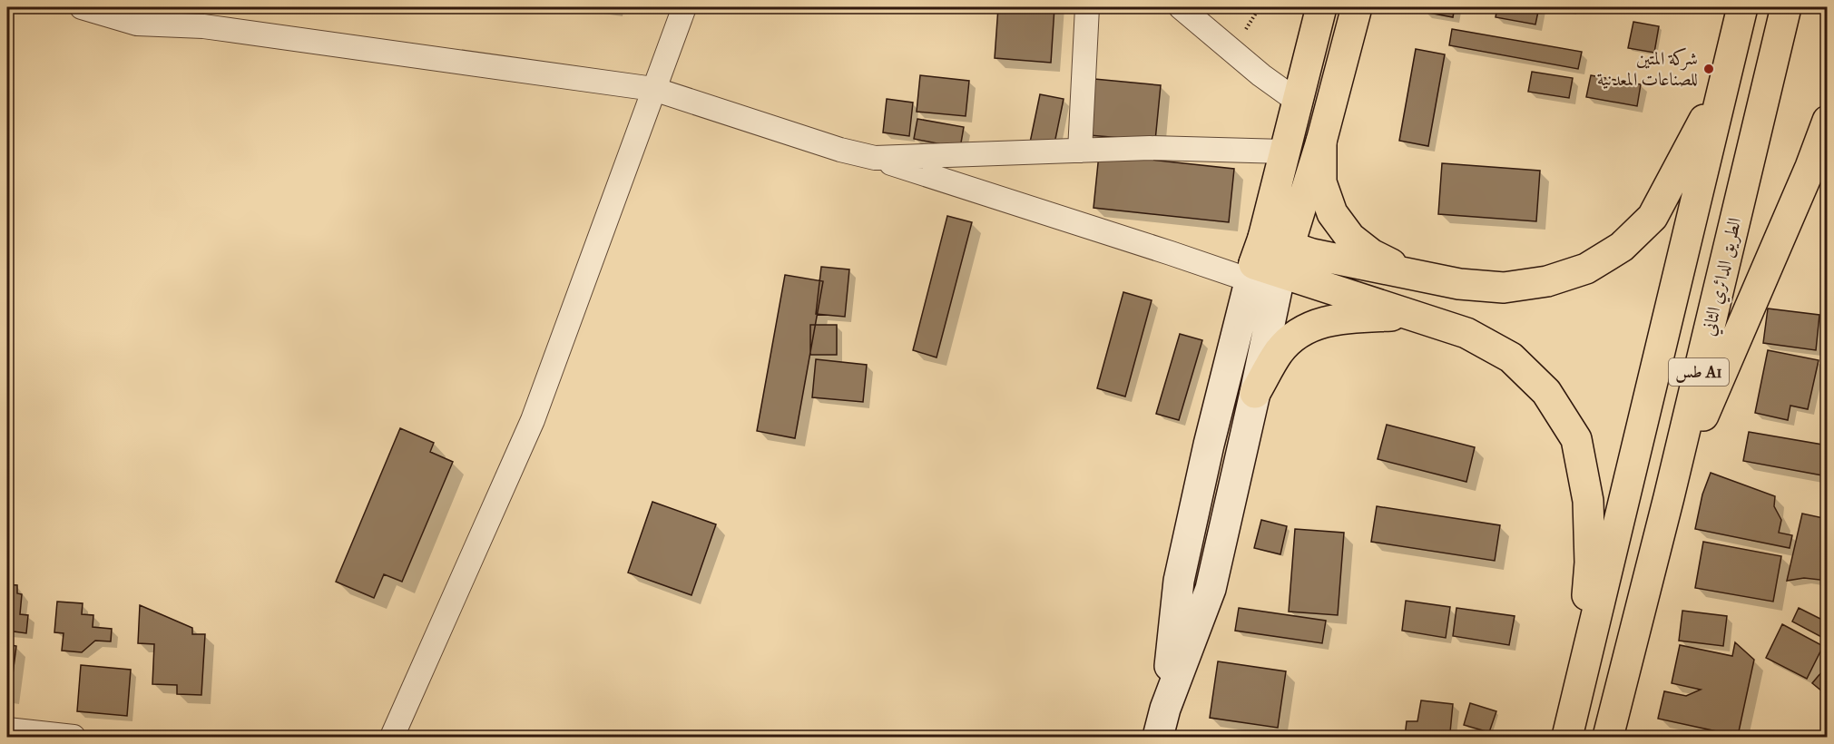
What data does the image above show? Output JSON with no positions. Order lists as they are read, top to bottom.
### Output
{
  "streets": {
    "main road": ["الطريق الدائري الثاني", "طس A1"]
  },
  "places": ["شركة المتين للصناعات المعدنية"]
}
